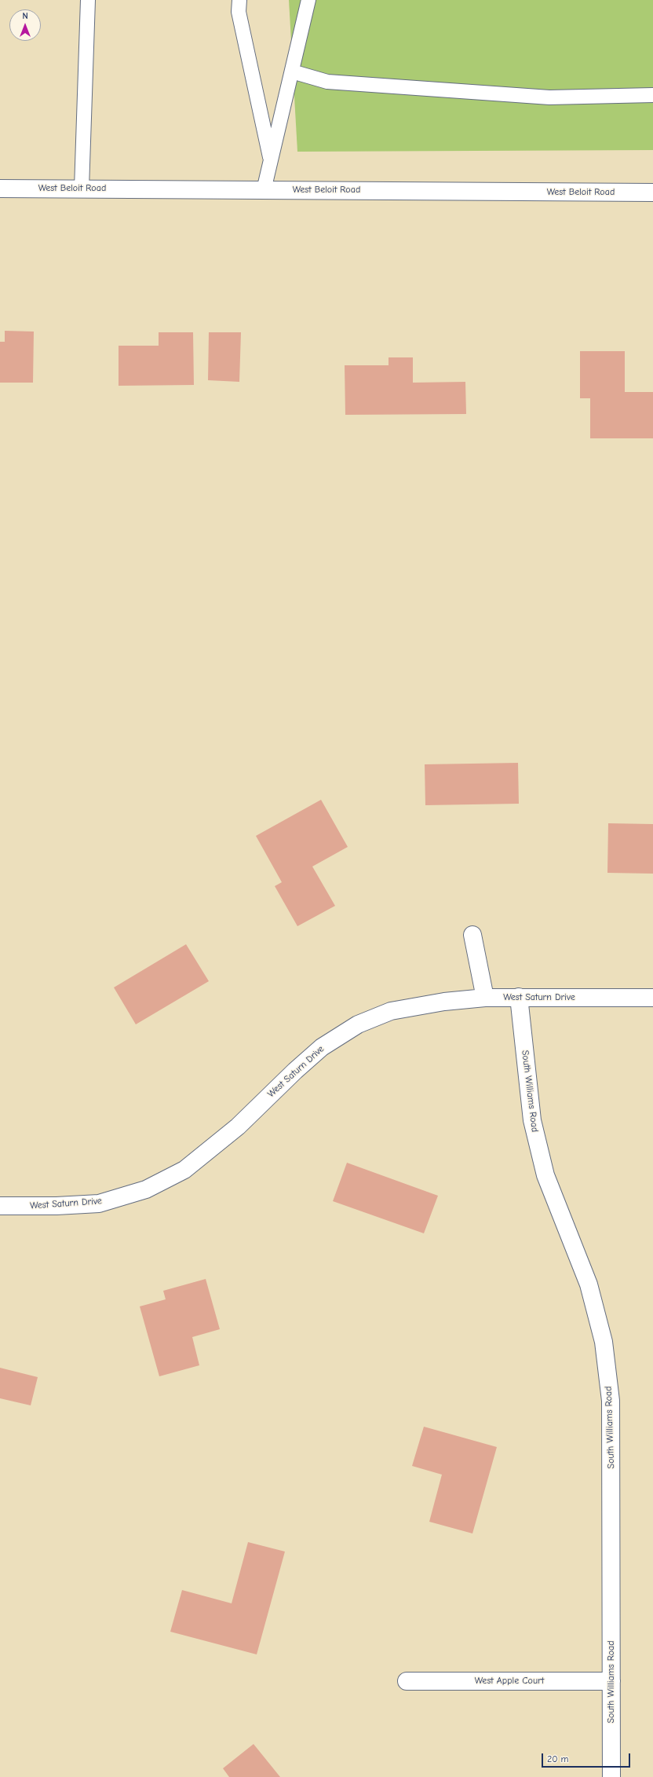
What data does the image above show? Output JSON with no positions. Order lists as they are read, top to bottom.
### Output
{
  "streets": {
    "street": [
      "West Beloit Road",
      "West Saturn Drive",
      "South Williams Road",
      "West Apple Court"
    ]
  },
  "crossings": [
    ["West Saturn Drive", "South Williams Road"],
    ["South Williams Road", "West Apple Court"]
  ],
  "scale_bar": "20 m",
  "north": "top"
}
